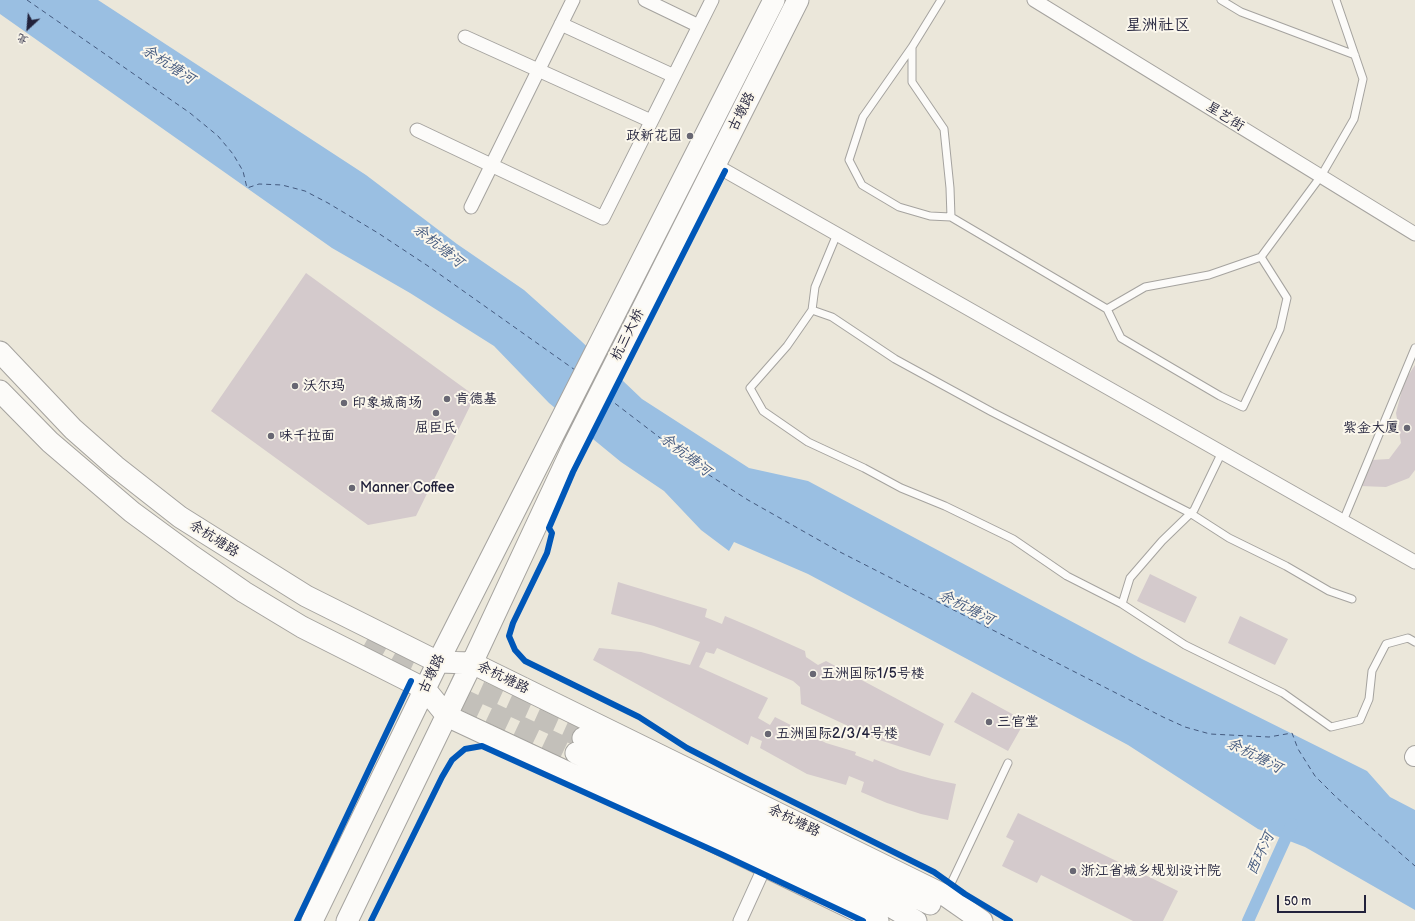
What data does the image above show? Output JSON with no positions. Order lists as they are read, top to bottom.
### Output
{
  "streets": {
    "main road": ["古墩路", "杭三大桥", "余杭塘路"],
    "street": ["星艺街"]
  },
  "crossings": [
    ["古墩路", "杭三大桥"],
    ["古墩路", "余杭塘路"],
    ["杭三大桥", "余杭塘路"]
  ],
  "districts": ["星洲社区"],
  "water": ["余杭塘河", "西环河"],
  "places": [
    "政新花园",
    "沃尔玛",
    "肯德基",
    "印象城商场",
    "屈臣氏",
    "紫金大厦",
    "味千拉面",
    "Manner Coffee",
    "五洲国际1/5号楼",
    "三官堂",
    "五洲国际2/3/4号楼",
    "浙江省城乡规划设计院"
  ],
  "scale_bar": "50 m",
  "north": "bottom left"
}
